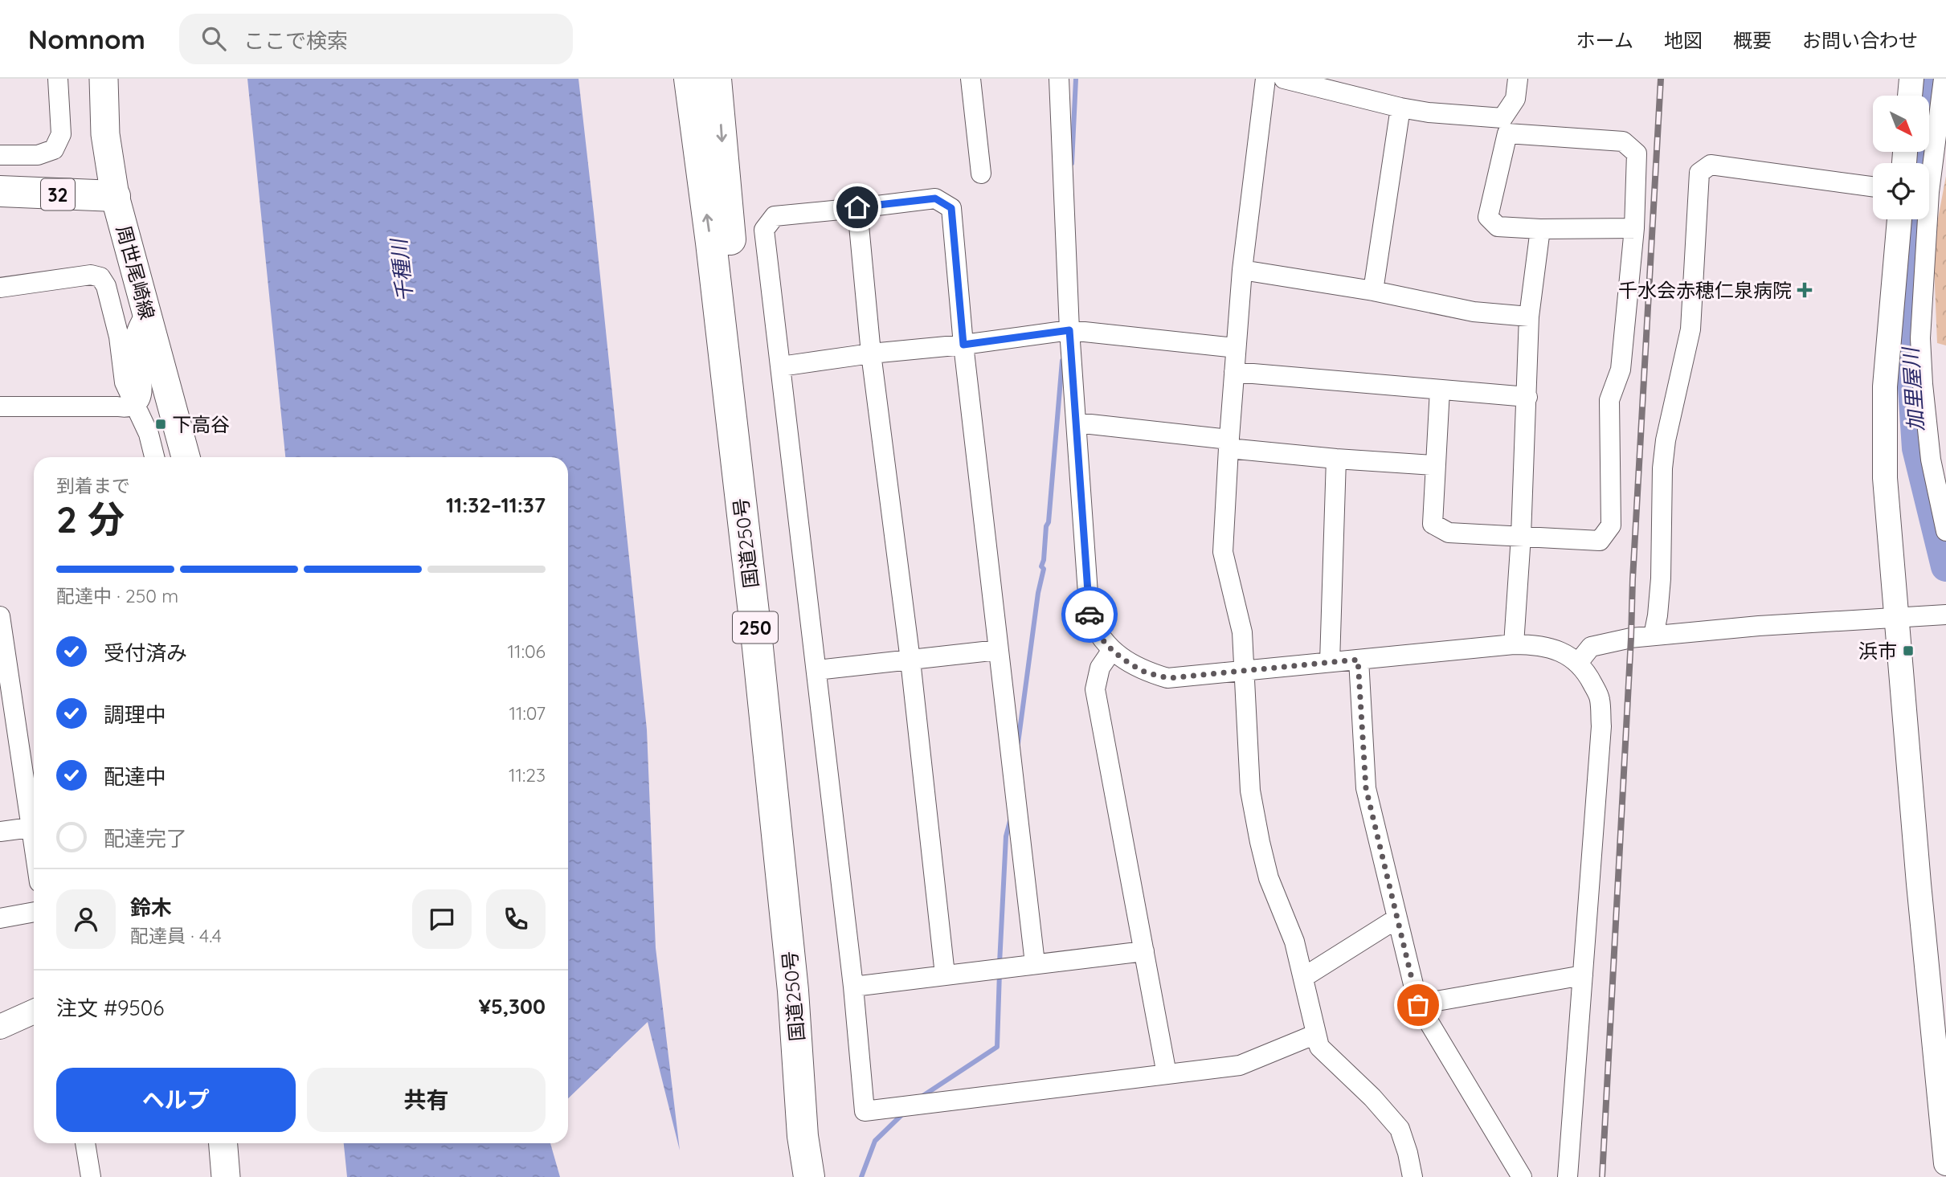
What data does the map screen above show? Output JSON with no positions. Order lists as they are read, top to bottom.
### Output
{
  "streets": {
    "main road": [
      "32",
      "周世尾崎線",
      "国道250号",
      "250"
    ]
  },
  "crossings": [
    ["32", "周世尾崎線"]
  ],
  "water": ["千種川", "加里屋川"],
  "places": {
    "health": ["千水会赤穂仁泉病院"],
    "transit": ["下高谷", "浜市"]
  },
  "north": "bottom right",
  "page": {
    "header": "Nomnom",
    "search": "ここで検索",
    "nav": [
      "ホーム",
      "地図",
      "概要",
      "お問い合わせ"
    ],
    "heading": ["2 分", "到着まで", "11:32–11:37"],
    "panel": [
      "鈴木",
      "配達員 · 4.4",
      "注文 #9506",
      "¥5,300"
    ],
    "bar": "配達中 · 250 m",
    "list": [
      ["受付済み", "11:06"],
      ["調理中", "11:07"],
      ["配達中", "11:23"],
      "配達完了"
    ],
    "buttons": ["ヘルプ", "共有"]
  }
}
